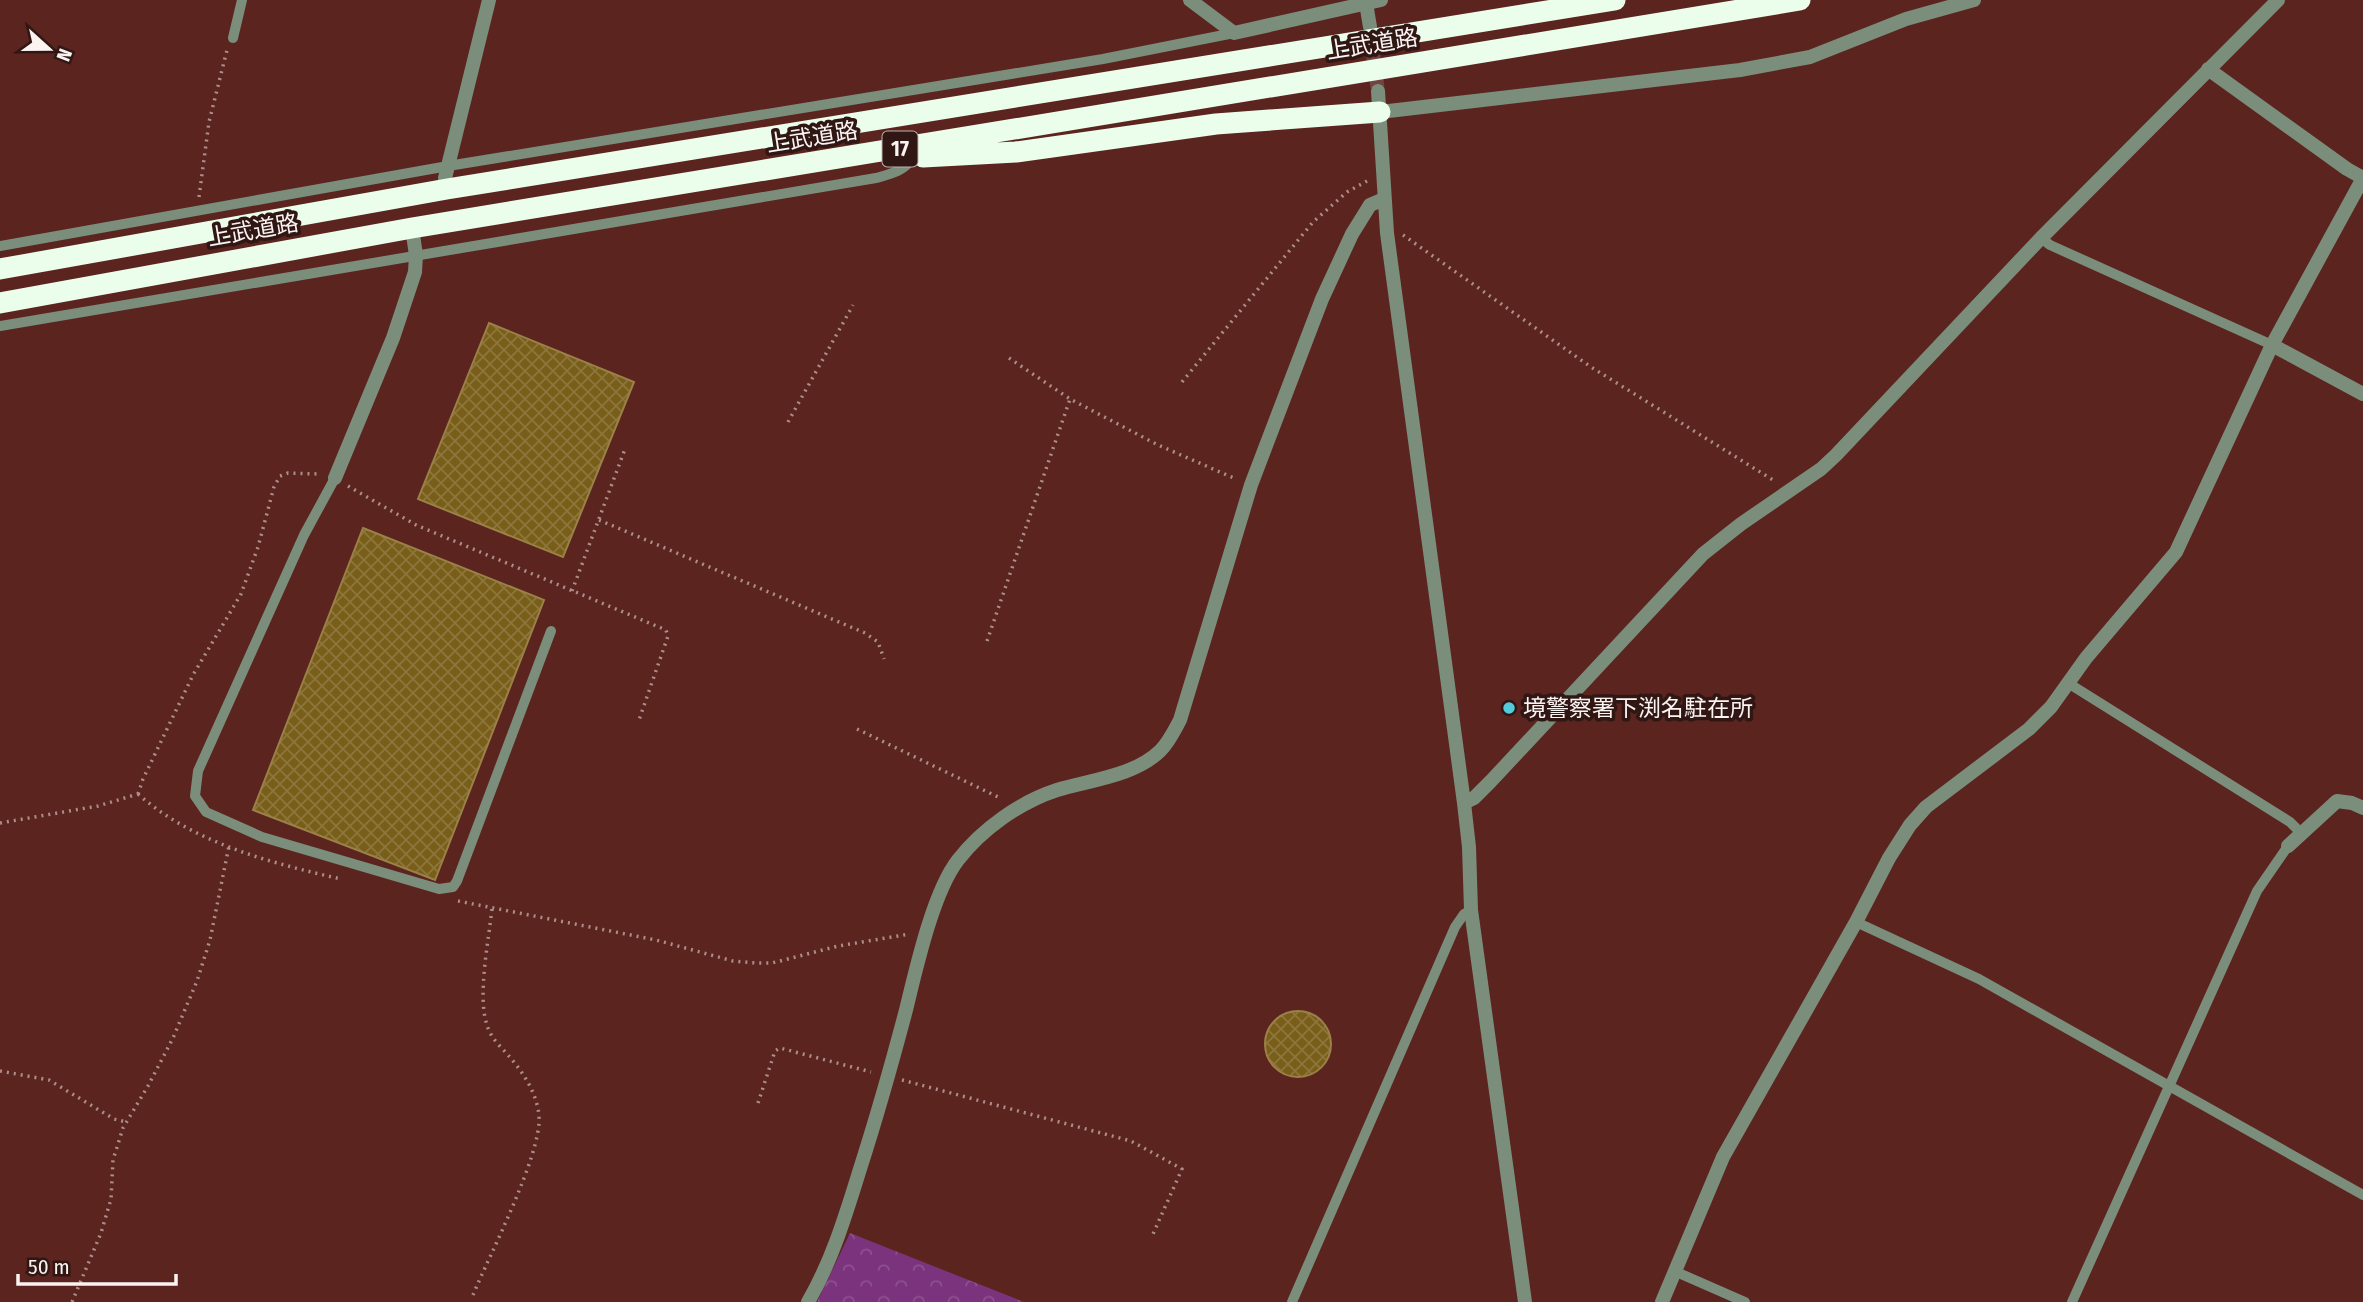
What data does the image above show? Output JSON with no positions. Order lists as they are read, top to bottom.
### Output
{
  "streets": {
    "highway": ["上武道路", "17"]
  },
  "places": ["境警察署下渕名駐在所"],
  "scale_bar": "50 m",
  "north": "right"
}
